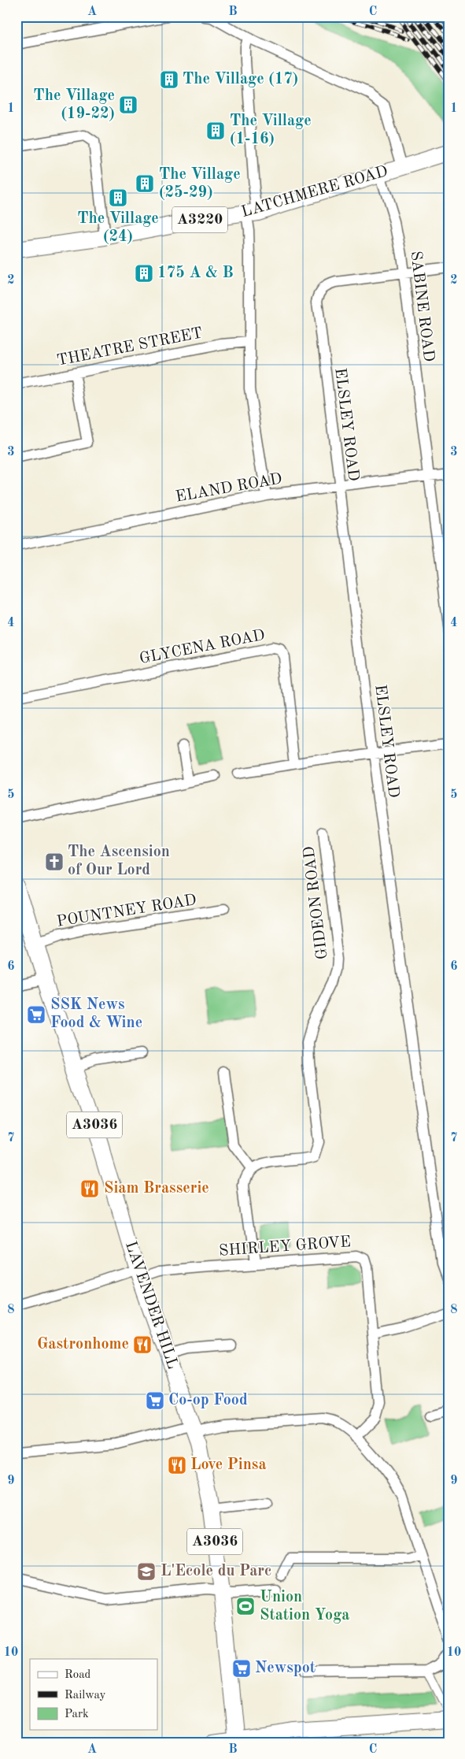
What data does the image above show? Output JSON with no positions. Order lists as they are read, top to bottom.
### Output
{
  "streets": {
    "main road": [
      "LATCHMERE ROAD",
      "A3220",
      "A3036",
      "LAVENDER HILL"
    ],
    "street": [
      "SABINE ROAD",
      "THEATRE STREET",
      "ELSLEY ROAD",
      "ELAND ROAD",
      "GLYCENA ROAD",
      "GIDEON ROAD",
      "POUNTNEY ROAD",
      "SHIRLEY GROVE"
    ]
  },
  "crossings": [
    ["LATCHMERE ROAD", "SABINE ROAD"],
    ["SABINE ROAD", "ELSLEY ROAD"],
    ["SABINE ROAD", "ELAND ROAD"],
    ["ELSLEY ROAD", "ELAND ROAD"],
    ["POUNTNEY ROAD", "LAVENDER HILL"],
    ["SHIRLEY GROVE", "LAVENDER HILL"]
  ],
  "places": {
    "building": [
      "The Village (17)",
      "The Village (19-22)",
      "The Village (1-16)",
      "The Village (25-29)",
      "The Village (24)",
      "175 A & B"
    ],
    "church": ["The Ascension of Our Lord"],
    "supermarket": ["SSK News Food & Wine", "Co-op Food", "Newspot"],
    "restaurant": ["Siam Brasserie", "Gastronhome", "Love Pinsa"],
    "school or university": ["L'Ecole du Parc"],
    "sports": ["Union Station Yoga"]
  },
  "legend": ["Road", "Railway", "Park"],
  "grid": {
    "columns": ["A", "B", "C"],
    "rows": [
      "1",
      "2",
      "3",
      "4",
      "5",
      "6",
      "7",
      "8",
      "9",
      "10"
    ]
  }
}
